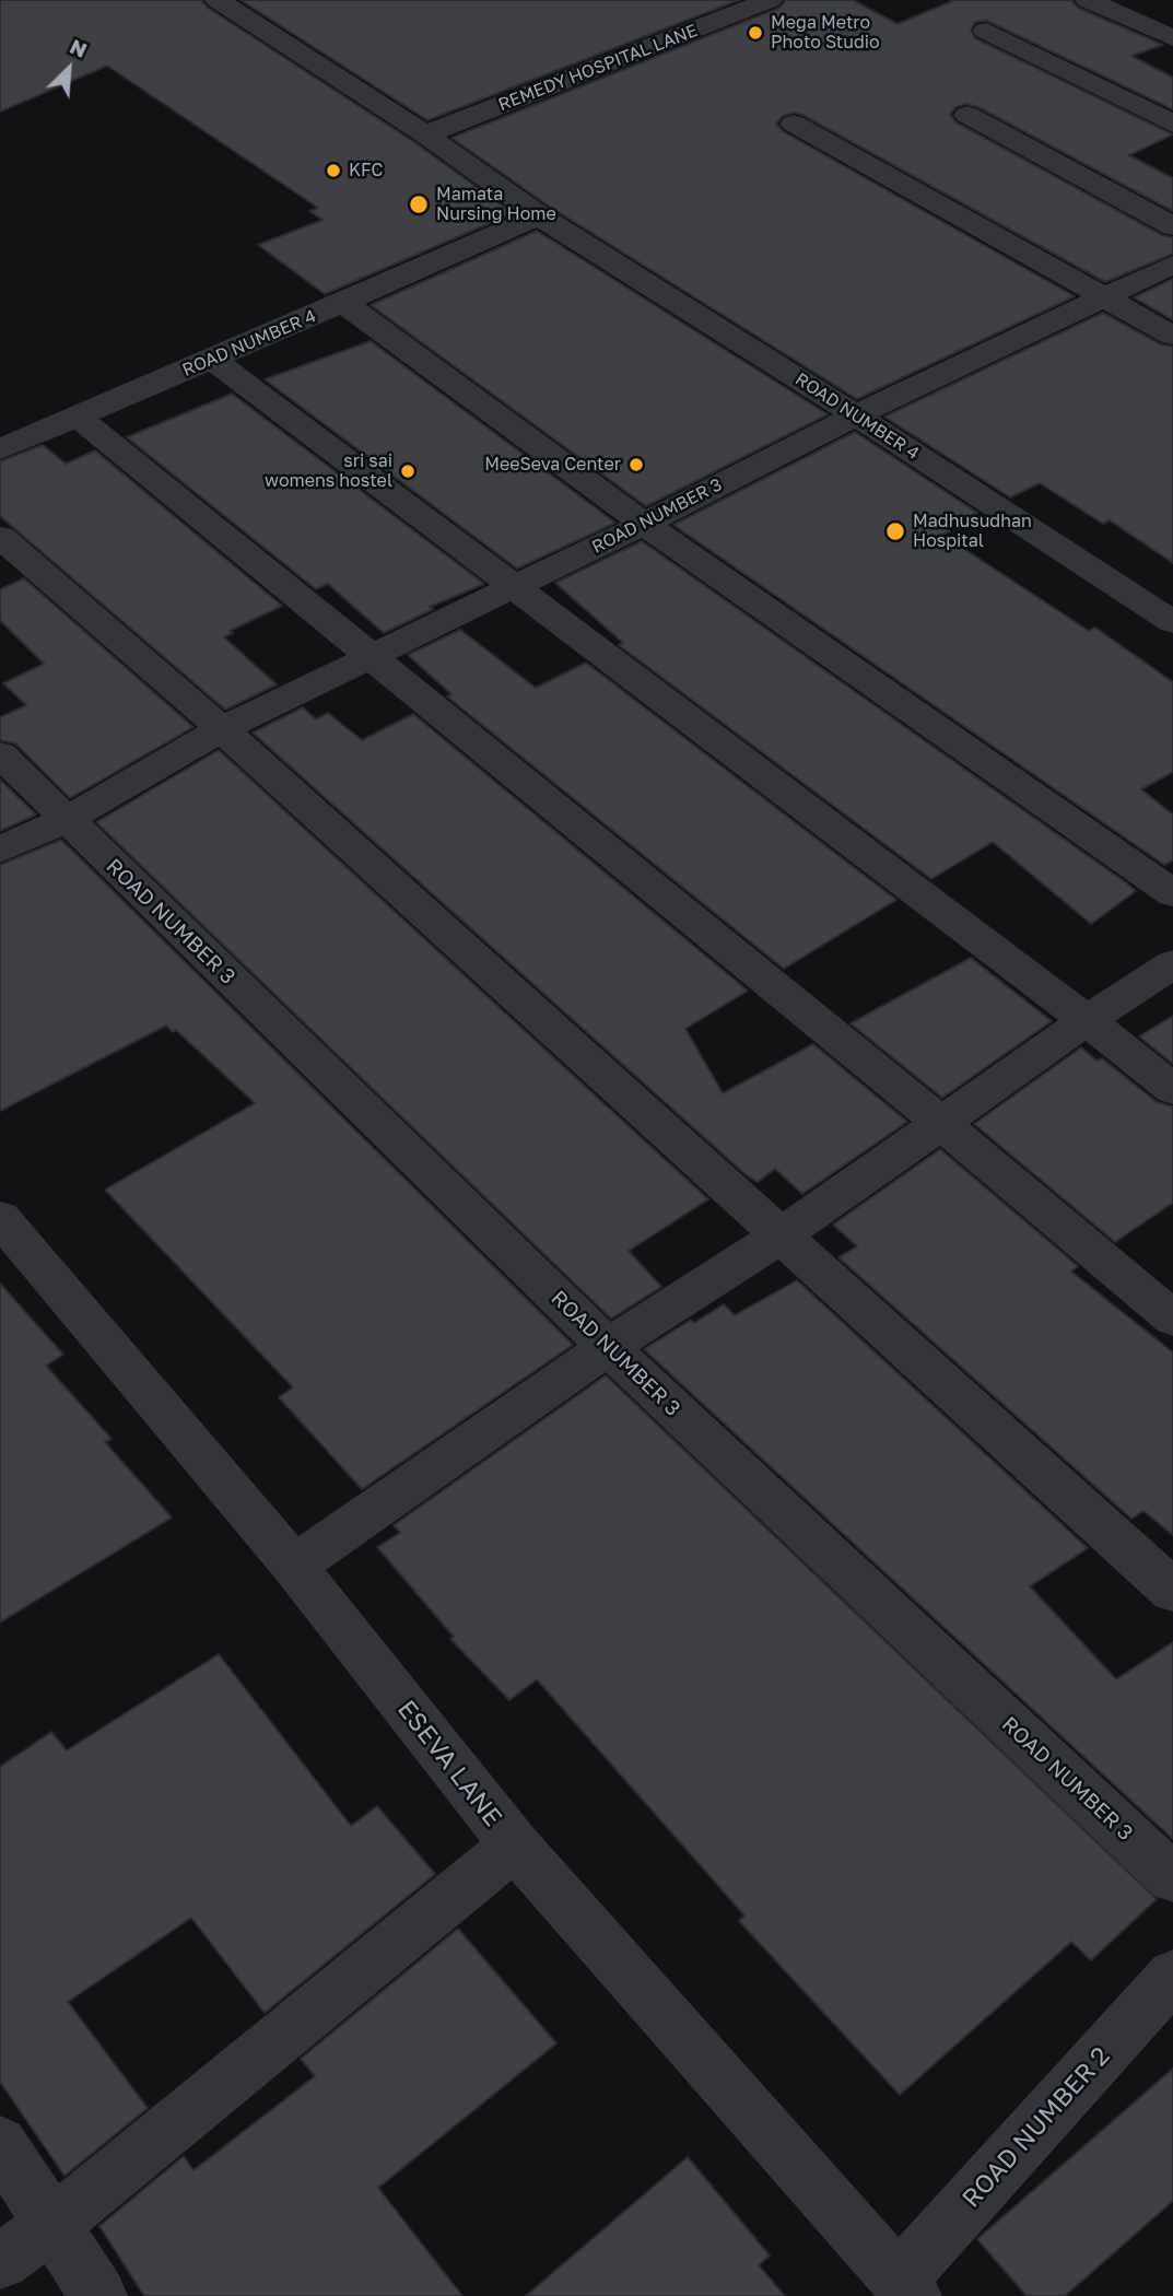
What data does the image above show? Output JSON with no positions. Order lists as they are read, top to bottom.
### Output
{
  "streets": {
    "street": [
      "REMEDY HOSPITAL LANE",
      "ROAD NUMBER 4",
      "ROAD NUMBER 3",
      "ESEVA LANE",
      "ROAD NUMBER 2"
    ]
  },
  "crossings": [
    ["REMEDY HOSPITAL LANE", "ROAD NUMBER 4"],
    ["ROAD NUMBER 4", "ROAD NUMBER 3"],
    ["ESEVA LANE", "ROAD NUMBER 2"]
  ],
  "places": [
    "Mega Metro Photo Studio",
    "KFC",
    "Mamata Nursing Home",
    "MeeSeva Center",
    "sri sai womens hostel",
    "Madhusudhan Hospital"
  ],
  "north": "top right"
}
